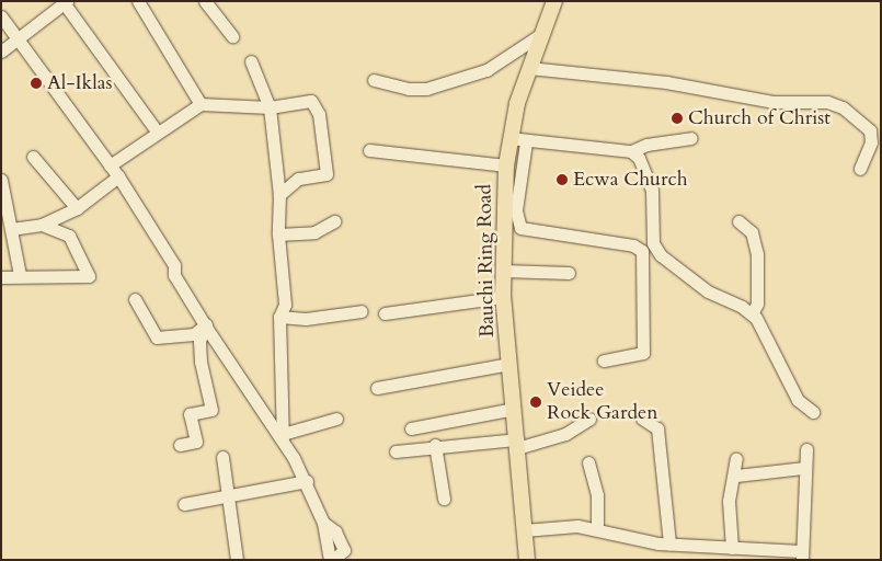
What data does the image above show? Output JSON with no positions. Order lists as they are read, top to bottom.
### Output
{
  "streets": {
    "main road": ["Bauchi Ring Road"]
  },
  "places": [
    "Al-Iklas",
    "Church of Christ",
    "Ecwa Church",
    "Veidee Rock Garden"
  ]
}
